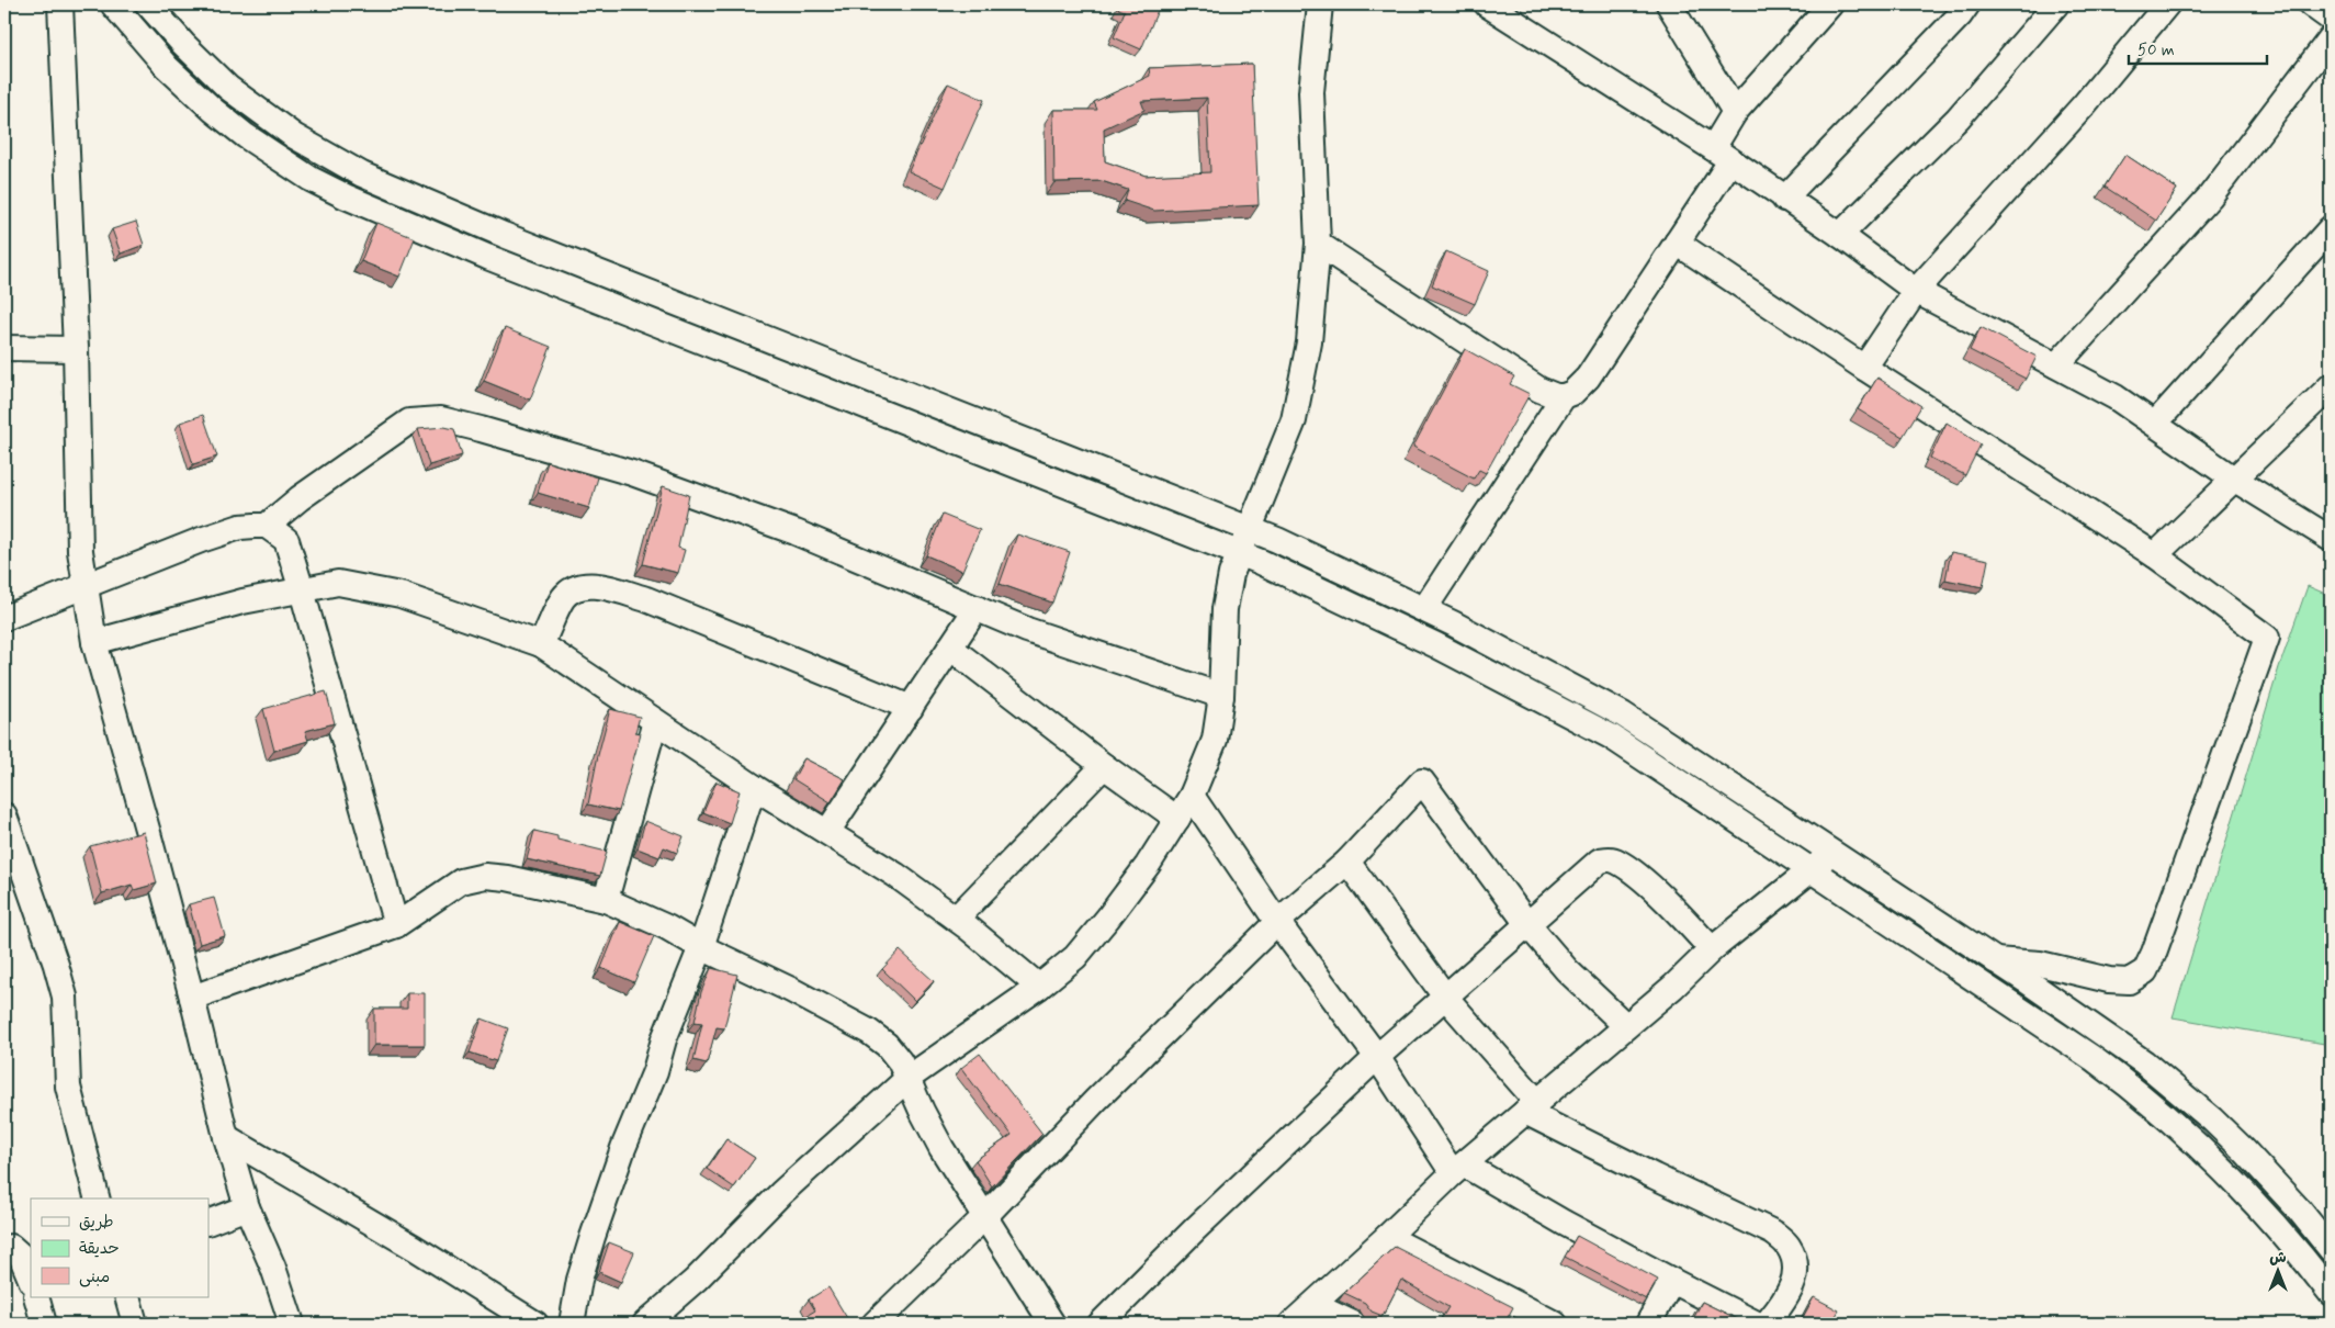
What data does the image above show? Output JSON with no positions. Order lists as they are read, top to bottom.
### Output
{
  "legend": ["طريق", "حديقة", "مبنى"],
  "scale_bar": "50 m",
  "north": "top"
}
